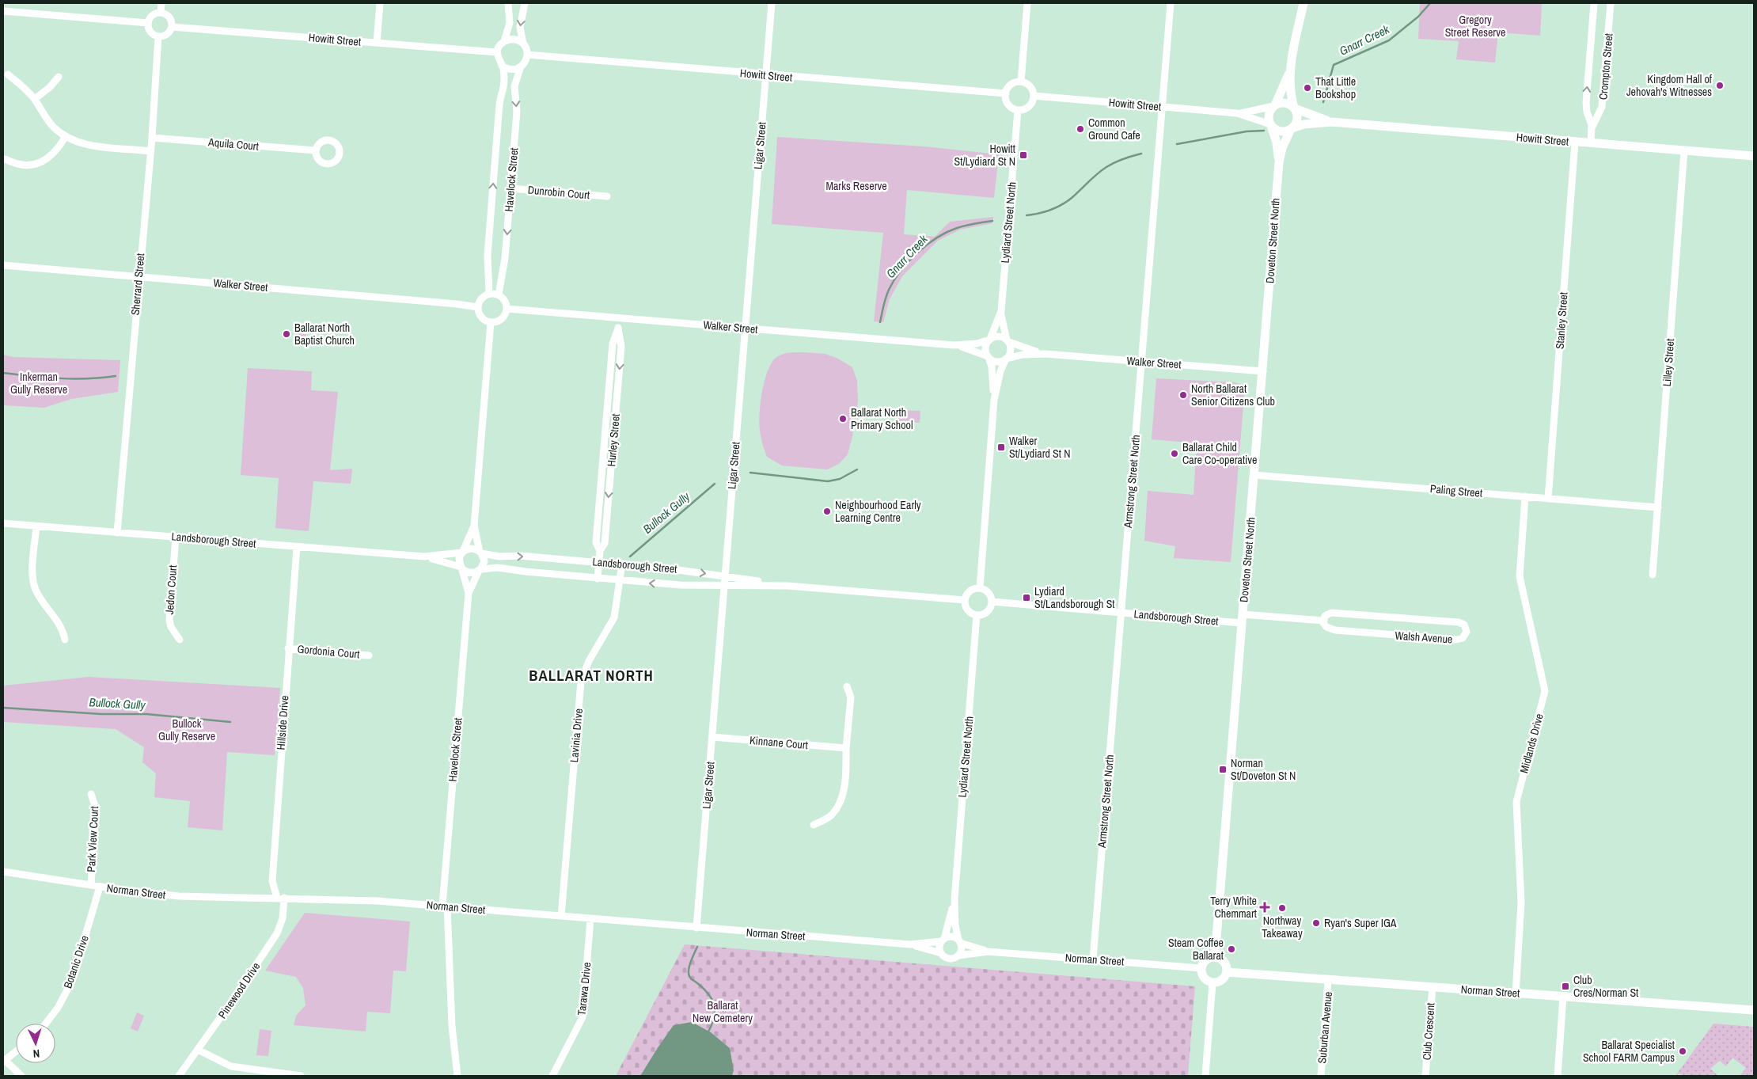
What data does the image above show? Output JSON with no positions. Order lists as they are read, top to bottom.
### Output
{
  "streets": {
    "main road": ["Howitt Street", "Doveton Street North", "Norman Street"],
    "street": [
      "Crompton Street",
      "Aquila Court",
      "Ligar Street",
      "Havelock Street",
      "Dunrobin Court",
      "Lydiard Street North",
      "Sherrard Street",
      "Walker Street",
      "Stanley Street",
      "Lilley Street",
      "Hurley Street",
      "Armstrong Street North",
      "Paling Street",
      "Landsborough Street",
      "Jedon Court",
      "Walsh Avenue",
      "Gordonia Court",
      "Hillside Drive",
      "Lavinia Drive",
      "Kinnane Court",
      "Midlands Drive",
      "Park View Court",
      "Botanic Drive",
      "Tarawa Drive",
      "Pinewood Drive",
      "Suburban Avenue",
      "Club Crescent"
    ]
  },
  "crossings": [
    ["Howitt Street", "Crompton Street"],
    ["Howitt Street", "Ligar Street"],
    ["Howitt Street", "Havelock Street"],
    ["Howitt Street", "Lydiard Street North"],
    ["Howitt Street", "Doveton Street North"],
    ["Howitt Street", "Sherrard Street"],
    ["Howitt Street", "Stanley Street"],
    ["Howitt Street", "Lilley Street"],
    ["Howitt Street", "Armstrong Street North"],
    ["Aquila Court", "Sherrard Street"],
    ["Ligar Street", "Walker Street"],
    ["Ligar Street", "Landsborough Street"],
    ["Ligar Street", "Kinnane Court"],
    ["Ligar Street", "Norman Street"],
    ["Havelock Street", "Dunrobin Court"],
    ["Havelock Street", "Walker Street"],
    ["Havelock Street", "Landsborough Street"],
    ["Havelock Street", "Norman Street"],
    ["Lydiard Street North", "Walker Street"],
    ["Lydiard Street North", "Landsborough Street"],
    ["Lydiard Street North", "Norman Street"],
    ["Doveton Street North", "Walker Street"],
    ["Doveton Street North", "Paling Street"],
    ["Doveton Street North", "Landsborough Street"],
    ["Doveton Street North", "Walsh Avenue"],
    ["Doveton Street North", "Norman Street"],
    ["Sherrard Street", "Walker Street"],
    ["Sherrard Street", "Landsborough Street"],
    ["Walker Street", "Hurley Street"],
    ["Walker Street", "Armstrong Street North"],
    ["Stanley Street", "Paling Street"],
    ["Lilley Street", "Paling Street"],
    ["Hurley Street", "Landsborough Street"],
    ["Armstrong Street North", "Landsborough Street"],
    ["Armstrong Street North", "Norman Street"],
    ["Paling Street", "Midlands Drive"],
    ["Landsborough Street", "Jedon Court"],
    ["Landsborough Street", "Walsh Avenue"],
    ["Landsborough Street", "Hillside Drive"],
    ["Landsborough Street", "Lavinia Drive"],
    ["Gordonia Court", "Hillside Drive"],
    ["Hillside Drive", "Norman Street"],
    ["Hillside Drive", "Pinewood Drive"],
    ["Lavinia Drive", "Norman Street"],
    ["Midlands Drive", "Norman Street"],
    ["Park View Court", "Norman Street"],
    ["Norman Street", "Botanic Drive"],
    ["Norman Street", "Tarawa Drive"],
    ["Norman Street", "Pinewood Drive"],
    ["Norman Street", "Suburban Avenue"],
    ["Norman Street", "Club Crescent"]
  ],
  "districts": ["BALLARAT NORTH"],
  "water": ["Gnarr Creek", "Bullock Gully"],
  "parks": [
    "Gregory Street Reserve",
    "Marks Reserve",
    "Inkerman Gully Reserve",
    "Bullock Gully Reserve",
    "Ballarat New Cemetery"
  ],
  "places": {
    "other": [
      "Kingdom Hall of Jehovah's Witnesses",
      "That Little Bookshop",
      "Common Ground Cafe",
      "Ballarat North Baptist Church",
      "North Ballarat Senior Citizens Club",
      "Ballarat North Primary School",
      "Ballarat Child Care Co-operative",
      "Neighbourhood Early Learning Centre",
      "Northway Takeaway",
      "Ryan's Super IGA",
      "Steam Coffee Ballarat",
      "Ballarat Specialist School FARM Campus"
    ],
    "transit": [
      "Howitt St/Lydiard St N",
      "Walker St/Lydiard St N",
      "Lydiard St/Landsborough St",
      "Norman St/Doveton St N",
      "Club Cres/Norman St"
    ],
    "health": ["Terry White Chemmart"]
  },
  "north": "bottom"
}
